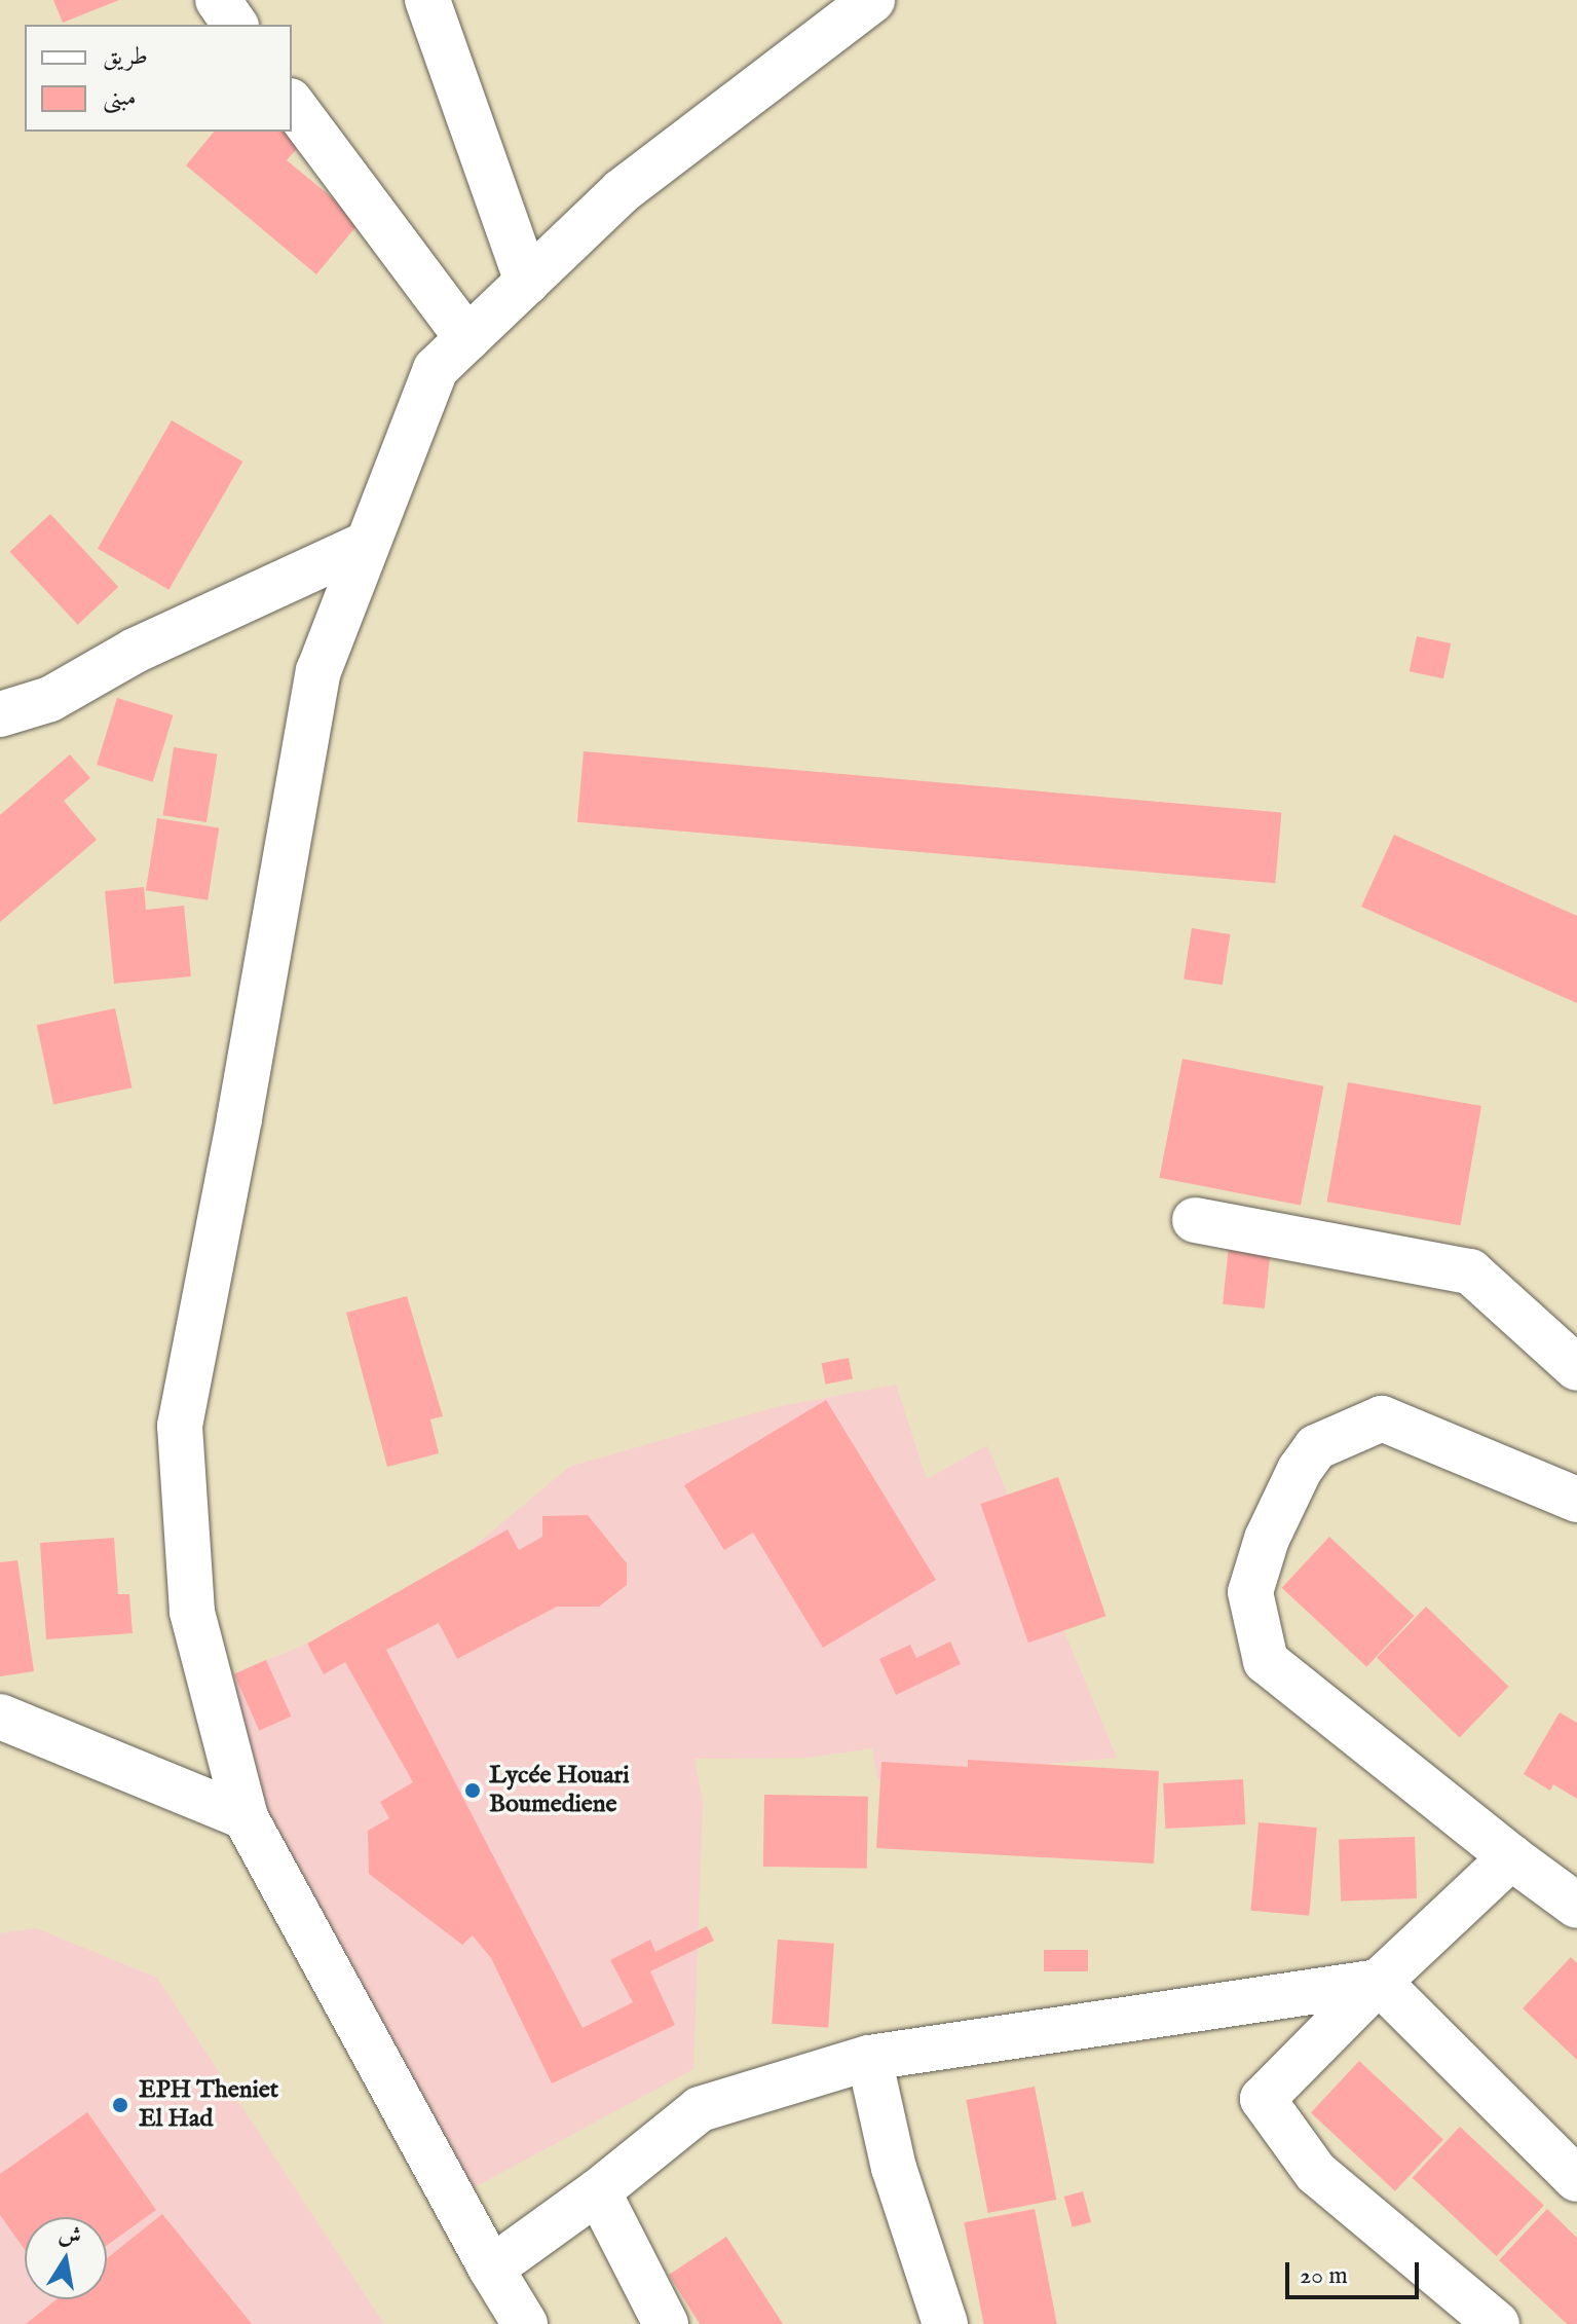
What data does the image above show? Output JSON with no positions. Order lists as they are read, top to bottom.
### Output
{
  "places": ["Lycée Houari Boumediene", "EPH Theniet El Had"],
  "legend": ["طريق", "مبنى"],
  "scale_bar": "20 m",
  "north": "top"
}
